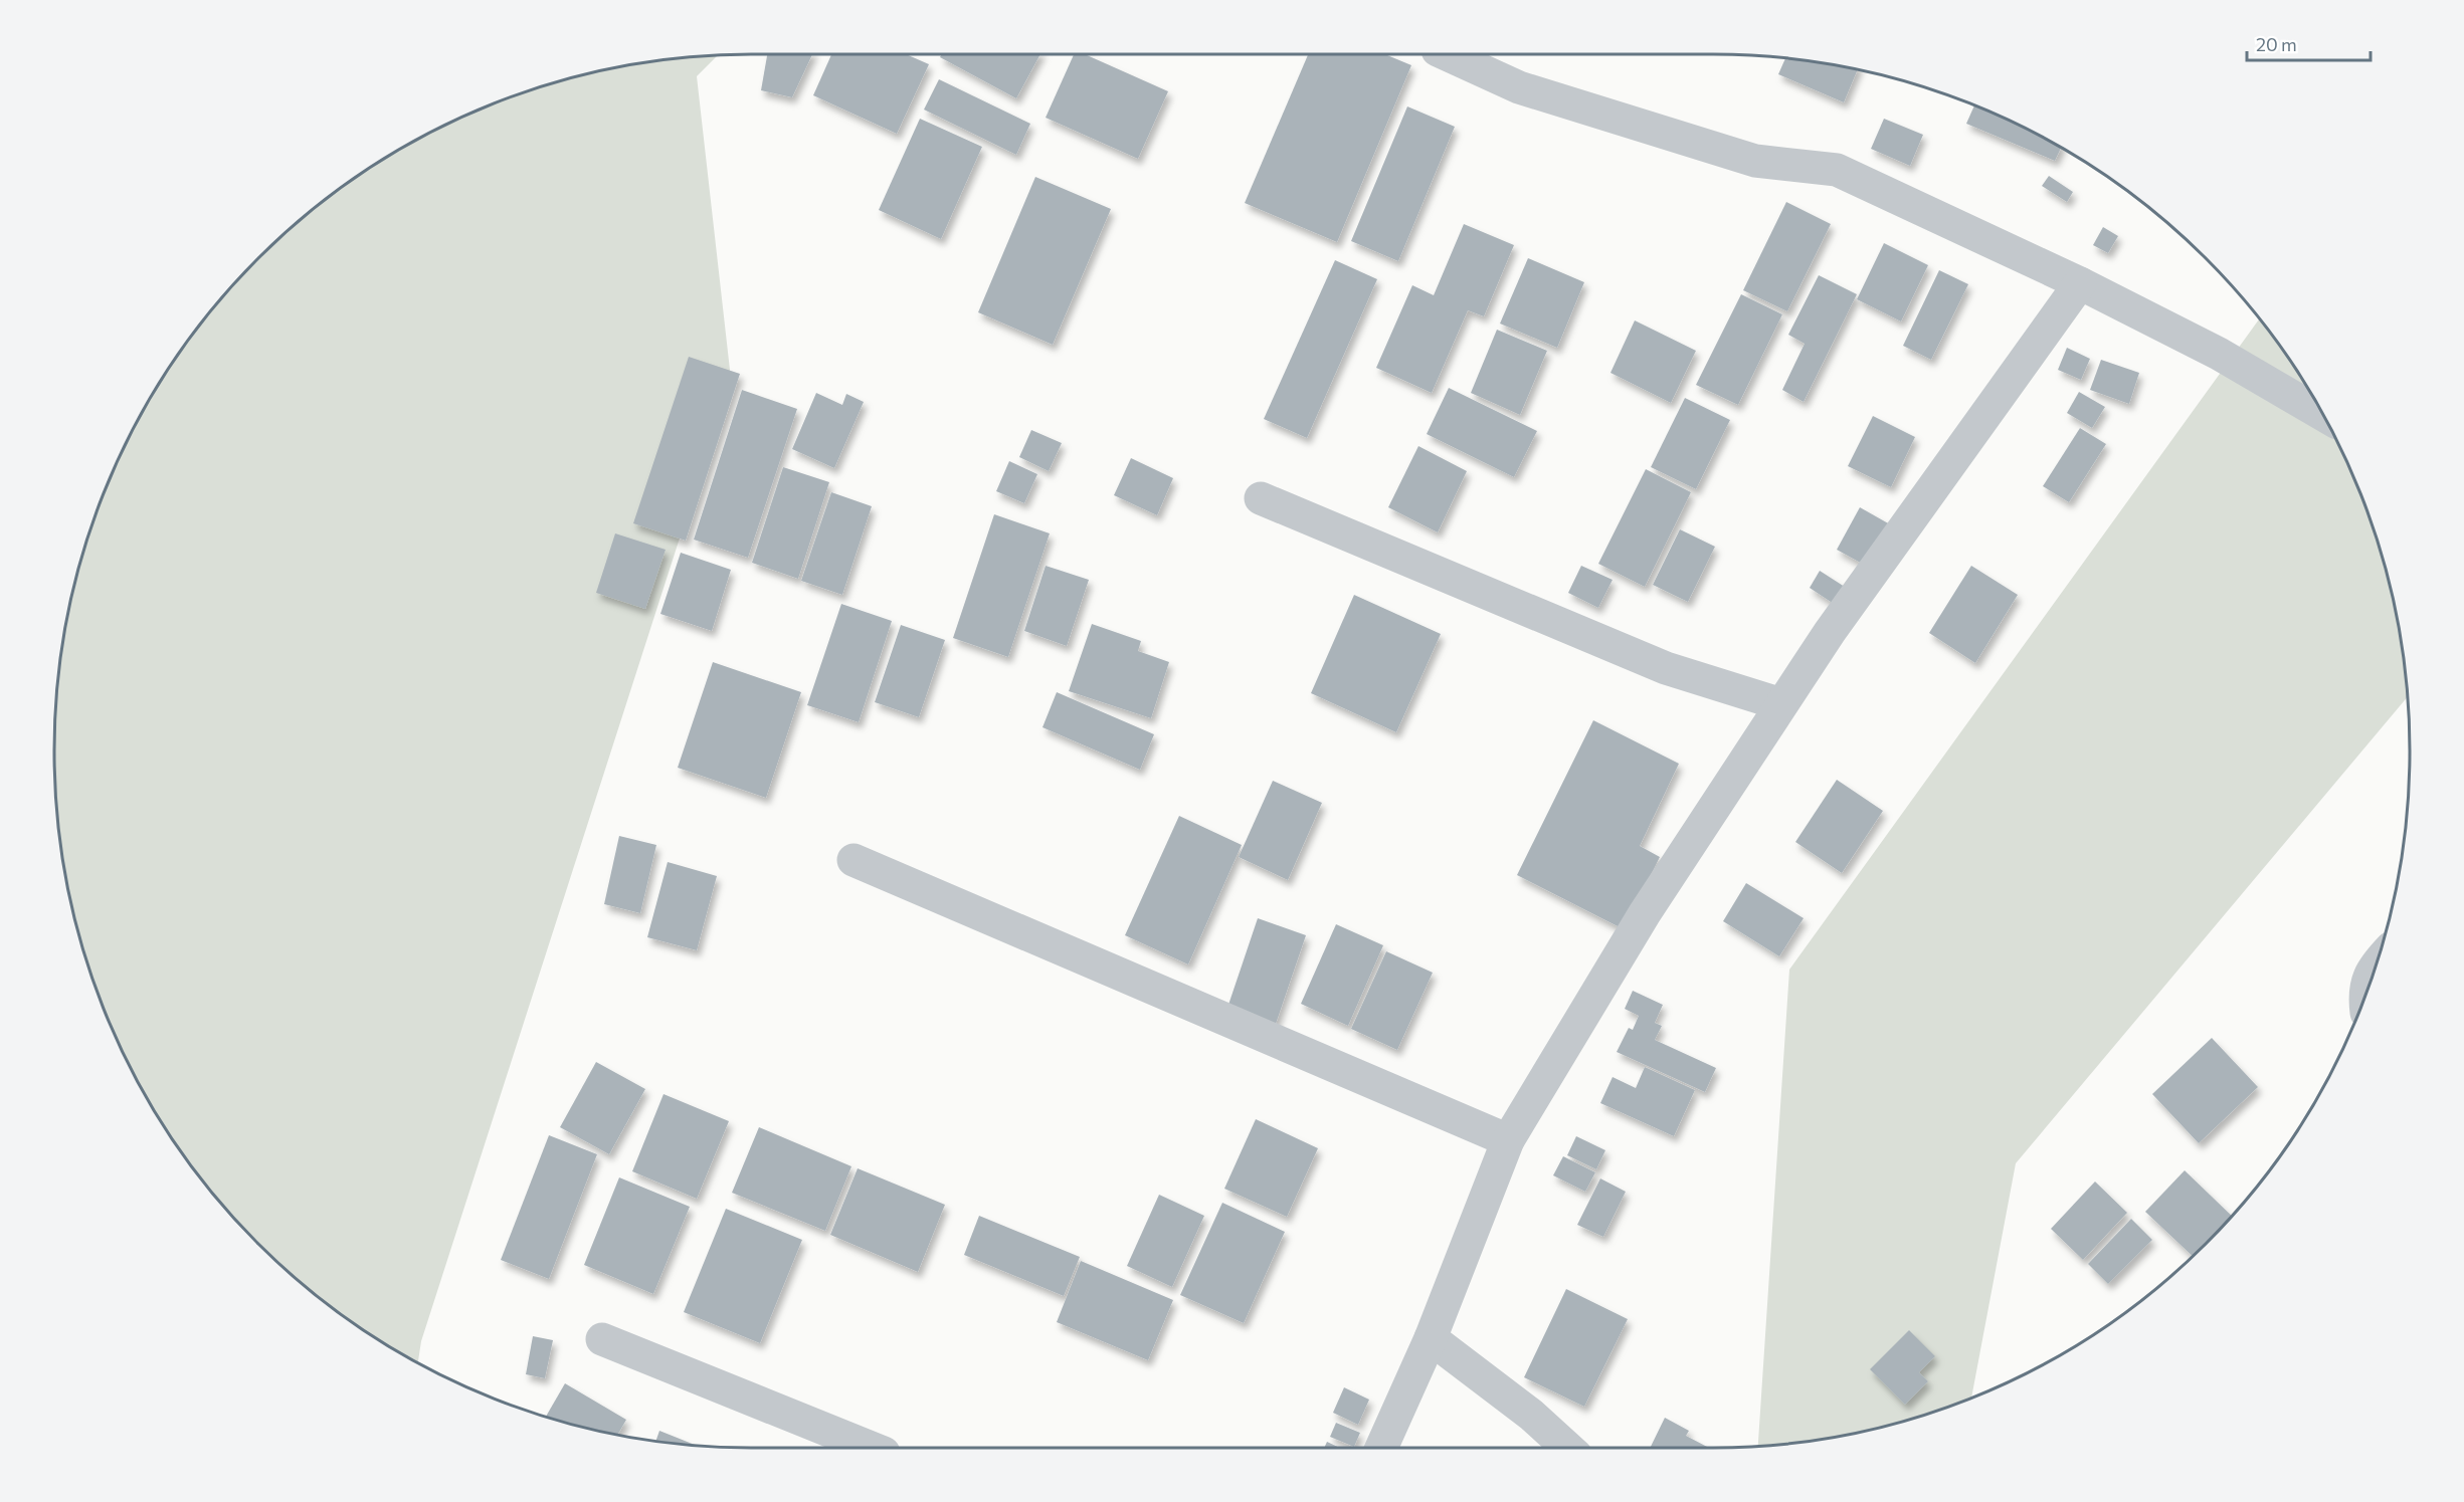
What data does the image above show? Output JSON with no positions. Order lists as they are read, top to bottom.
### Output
{
  "scale_bar": "20 m"
}
